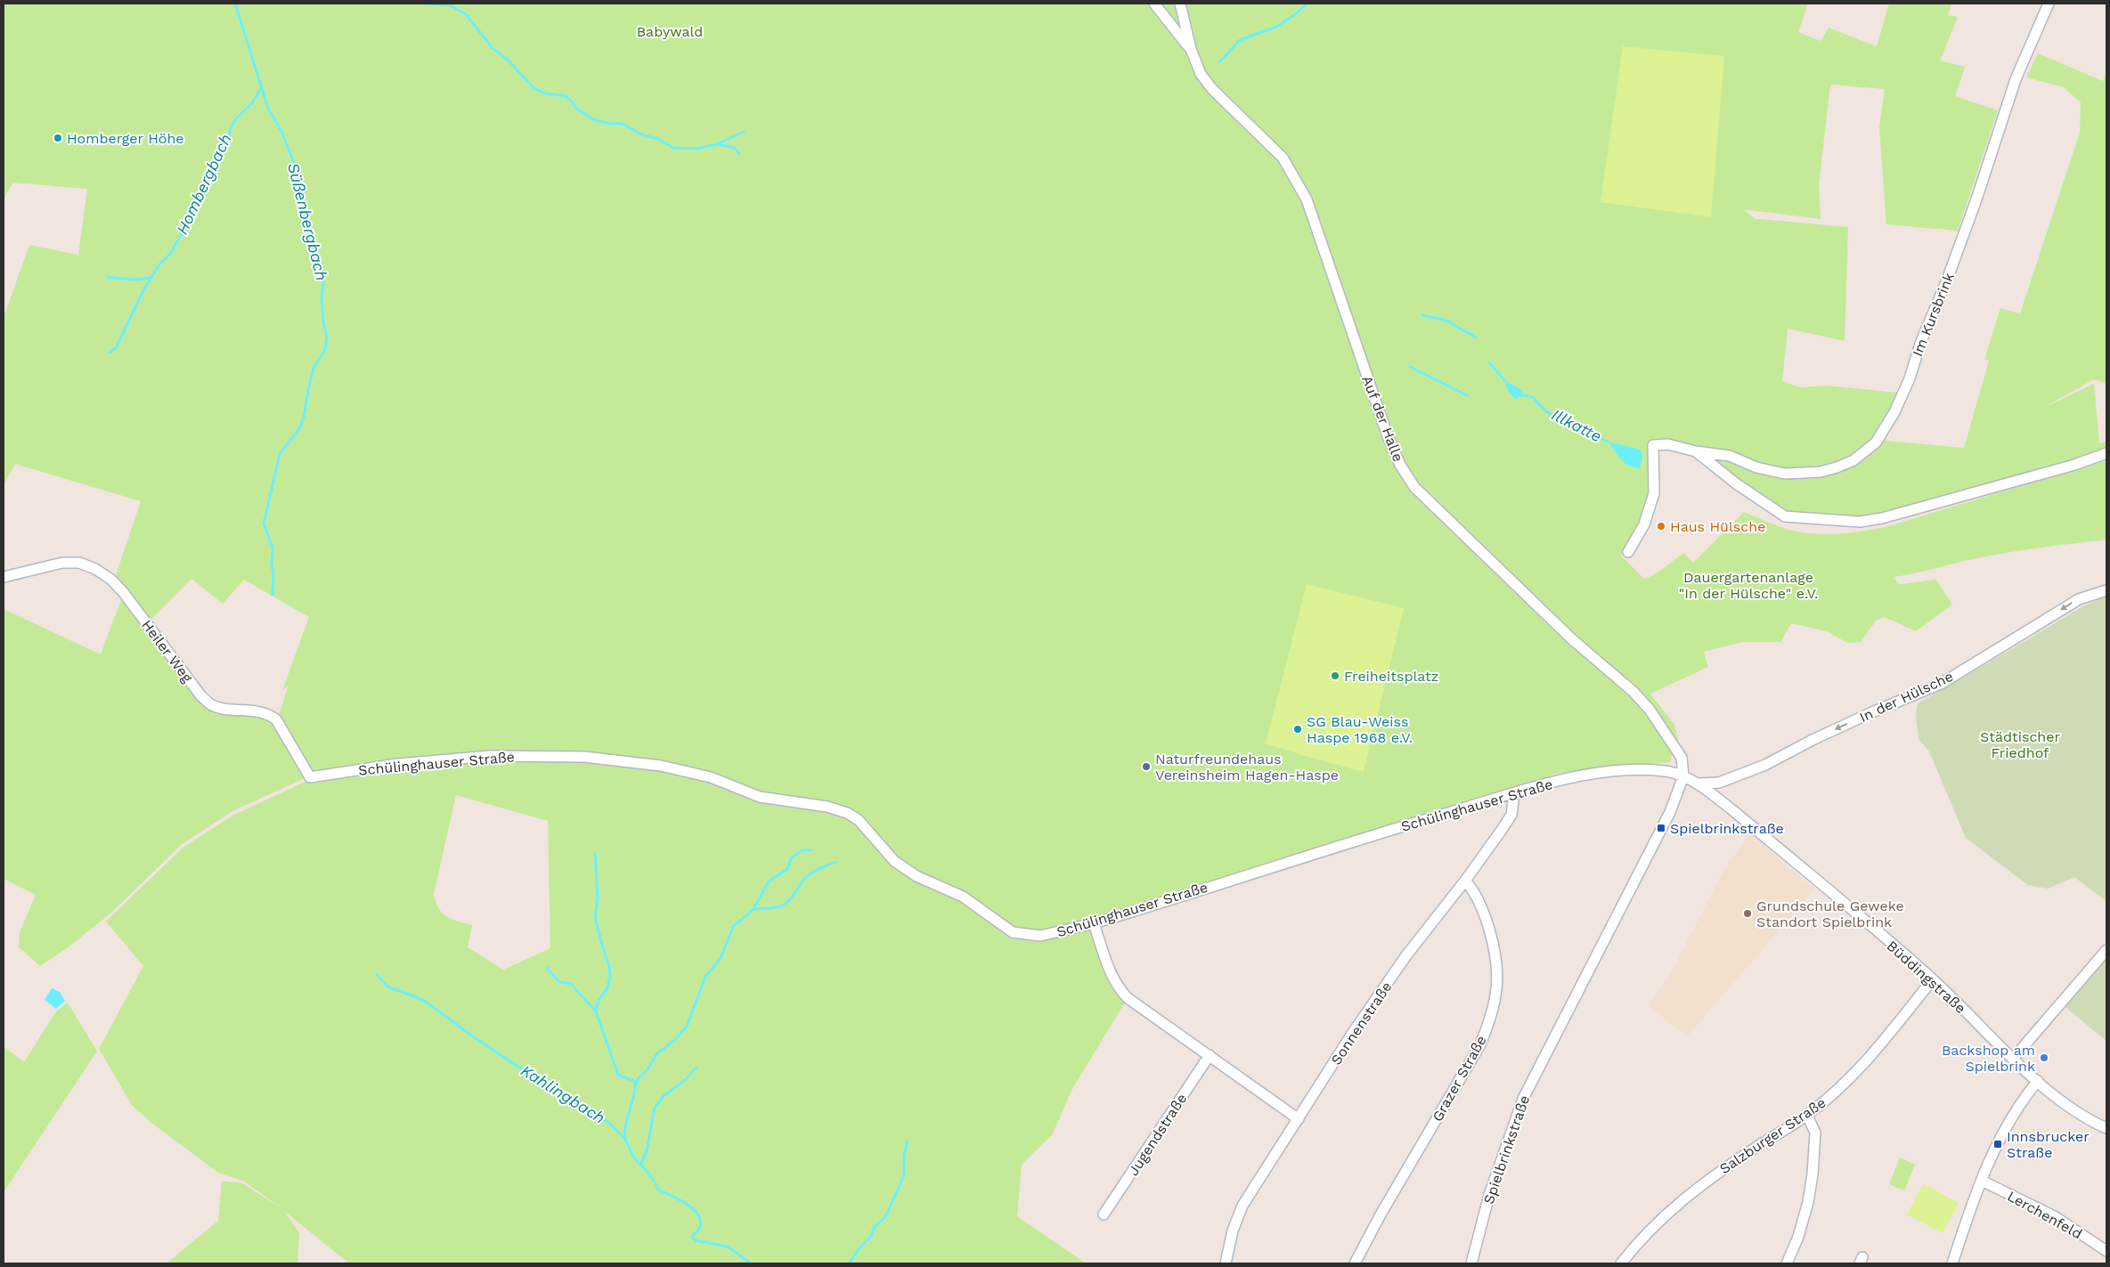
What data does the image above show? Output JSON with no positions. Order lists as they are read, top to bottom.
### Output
{
  "streets": {
    "street": [
      "Im Kursbrink",
      "Auf der Halle",
      "Heiler Weg",
      "In der Hülsche",
      "Schülinghauser Straße",
      "Büddingstraße",
      "Sonnenstraße",
      "Grazer Straße",
      "Jugendstraße",
      "Salzburger Straße",
      "Spielbrinkstraße",
      "Lerchenfeld"
    ]
  },
  "crossings": [
    ["Auf der Halle", "Büddingstraße"],
    ["Auf der Halle", "Spielbrinkstraße"],
    ["Heiler Weg", "Schülinghauser Straße"],
    ["In der Hülsche", "Büddingstraße"],
    ["Schülinghauser Straße", "Büddingstraße"],
    ["Schülinghauser Straße", "Sonnenstraße"],
    ["Büddingstraße", "Salzburger Straße"],
    ["Büddingstraße", "Spielbrinkstraße"],
    ["Sonnenstraße", "Grazer Straße"]
  ],
  "one_way": ["In der Hülsche"],
  "water": [
    "Hombergbach",
    "Süßenbergbach",
    "Illkatte",
    "Kahlingbach"
  ],
  "parks": ["Babywald", "Dauergartenanlage \"In der Hülsche\" e.V.", "Städtischer Friedhof"],
  "places": {
    "other": [
      "Homberger Höhe",
      "Haus Hülsche",
      "Freiheitsplatz",
      "SG Blau-Weiss Haspe 1968 e.V.",
      "Naturfreundehaus Vereinsheim Hagen-Haspe",
      "Grundschule Geweke Standort Spielbrink",
      "Backshop am Spielbrink"
    ],
    "transit": ["Spielbrinkstraße", "Innsbrucker Straße"]
  }
}
